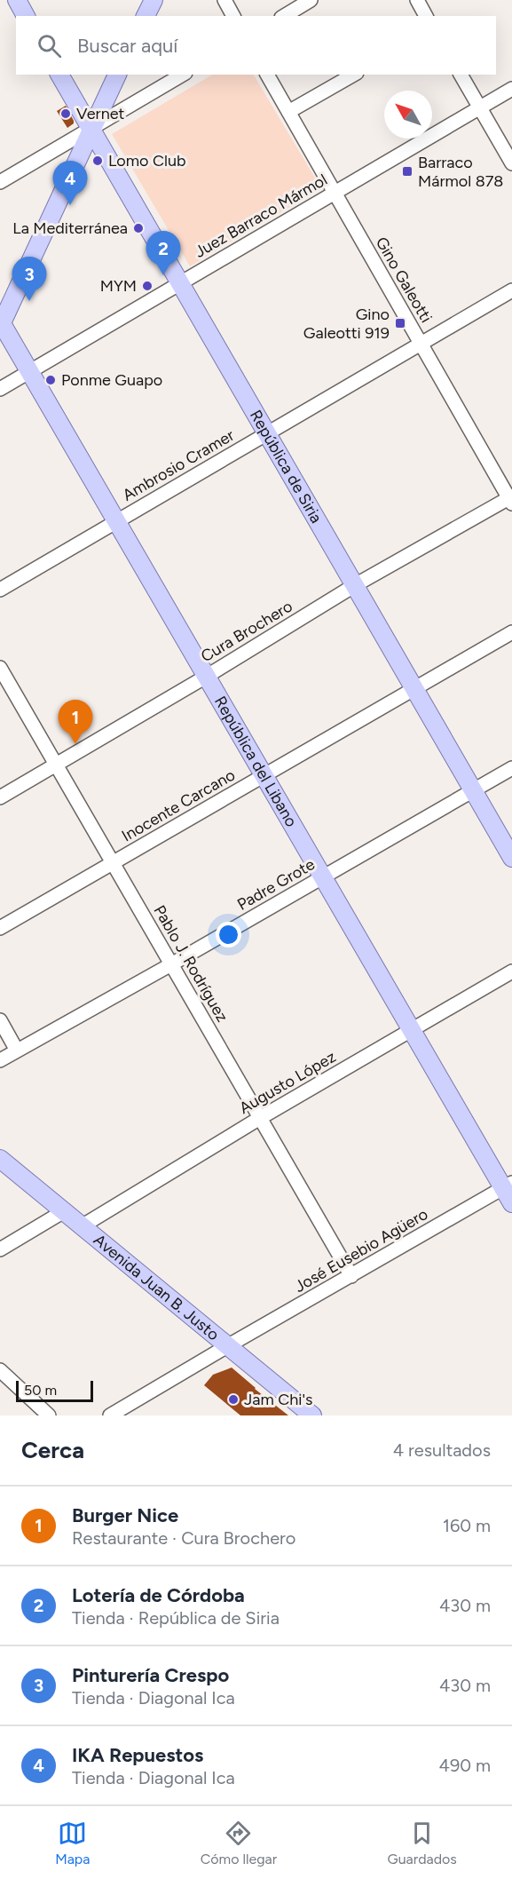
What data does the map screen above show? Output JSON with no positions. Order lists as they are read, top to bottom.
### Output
{
  "streets": {
    "main road": ["República de Siria", "República del Libano", "Avenida Juan B. Justo"],
    "street": [
      "Juez Barraco Mármol",
      "Gino Galeotti",
      "Ambrosio Cramer",
      "Cura Brochero",
      "Inocente Carcano",
      "Padre Grote",
      "Pablo J. Rodríguez",
      "Augusto López",
      "José Eusebio Agüero"
    ]
  },
  "crossings": [
    ["Juez Barraco Mármol", "Gino Galeotti"],
    ["Juez Barraco Mármol", "República de Siria"],
    ["Juez Barraco Mármol", "República del Libano"],
    ["Gino Galeotti", "Ambrosio Cramer"],
    ["Gino Galeotti", "Cura Brochero"],
    ["Ambrosio Cramer", "República de Siria"],
    ["Ambrosio Cramer", "República del Libano"],
    ["República de Siria", "Cura Brochero"],
    ["República de Siria", "Inocente Carcano"],
    ["República de Siria", "Padre Grote"],
    ["Cura Brochero", "República del Libano"],
    ["Cura Brochero", "Pablo J. Rodríguez"],
    ["República del Libano", "Inocente Carcano"],
    ["República del Libano", "Padre Grote"],
    ["República del Libano", "Augusto López"],
    ["República del Libano", "José Eusebio Agüero"],
    ["Inocente Carcano", "Pablo J. Rodríguez"],
    ["Padre Grote", "Pablo J. Rodríguez"],
    ["Pablo J. Rodríguez", "Augusto López"],
    ["Pablo J. Rodríguez", "José Eusebio Agüero"],
    ["Augusto López", "Avenida Juan B. Justo"],
    ["José Eusebio Agüero", "Avenida Juan B. Justo"]
  ],
  "places": {
    "other": [
      "Vernet",
      "Lomo Club",
      "La Mediterránea",
      "MYM",
      "Ponme Guapo",
      "Jam Chi's"
    ],
    "transit": ["Barraco Mármol 878", "Gino Galeotti 919"]
  },
  "scale_bar": "50 m",
  "north": "top left",
  "page": {
    "search": "Buscar aquí",
    "pins": [
      "4",
      "2",
      "3",
      "1"
    ],
    "scale": "50 m",
    "heading": ["Cerca", "4 resultados"],
    "list": [
      {
        "mark": "1",
        "name": "Burger Nice",
        "note": "Restaurante · Cura Brochero",
        "value": "160 m"
      },
      {
        "mark": "2",
        "name": "Lotería de Córdoba",
        "note": "Tienda · República de Siria",
        "value": "430 m"
      },
      {
        "mark": "3",
        "name": "Pinturería Crespo",
        "note": "Tienda · Diagonal Ica",
        "value": "430 m"
      },
      {
        "mark": "4",
        "name": "IKA Repuestos",
        "note": "Tienda · Diagonal Ica",
        "value": "490 m"
      }
    ],
    "nav": ["Mapa", "Cómo llegar", "Guardados"]
  }
}
